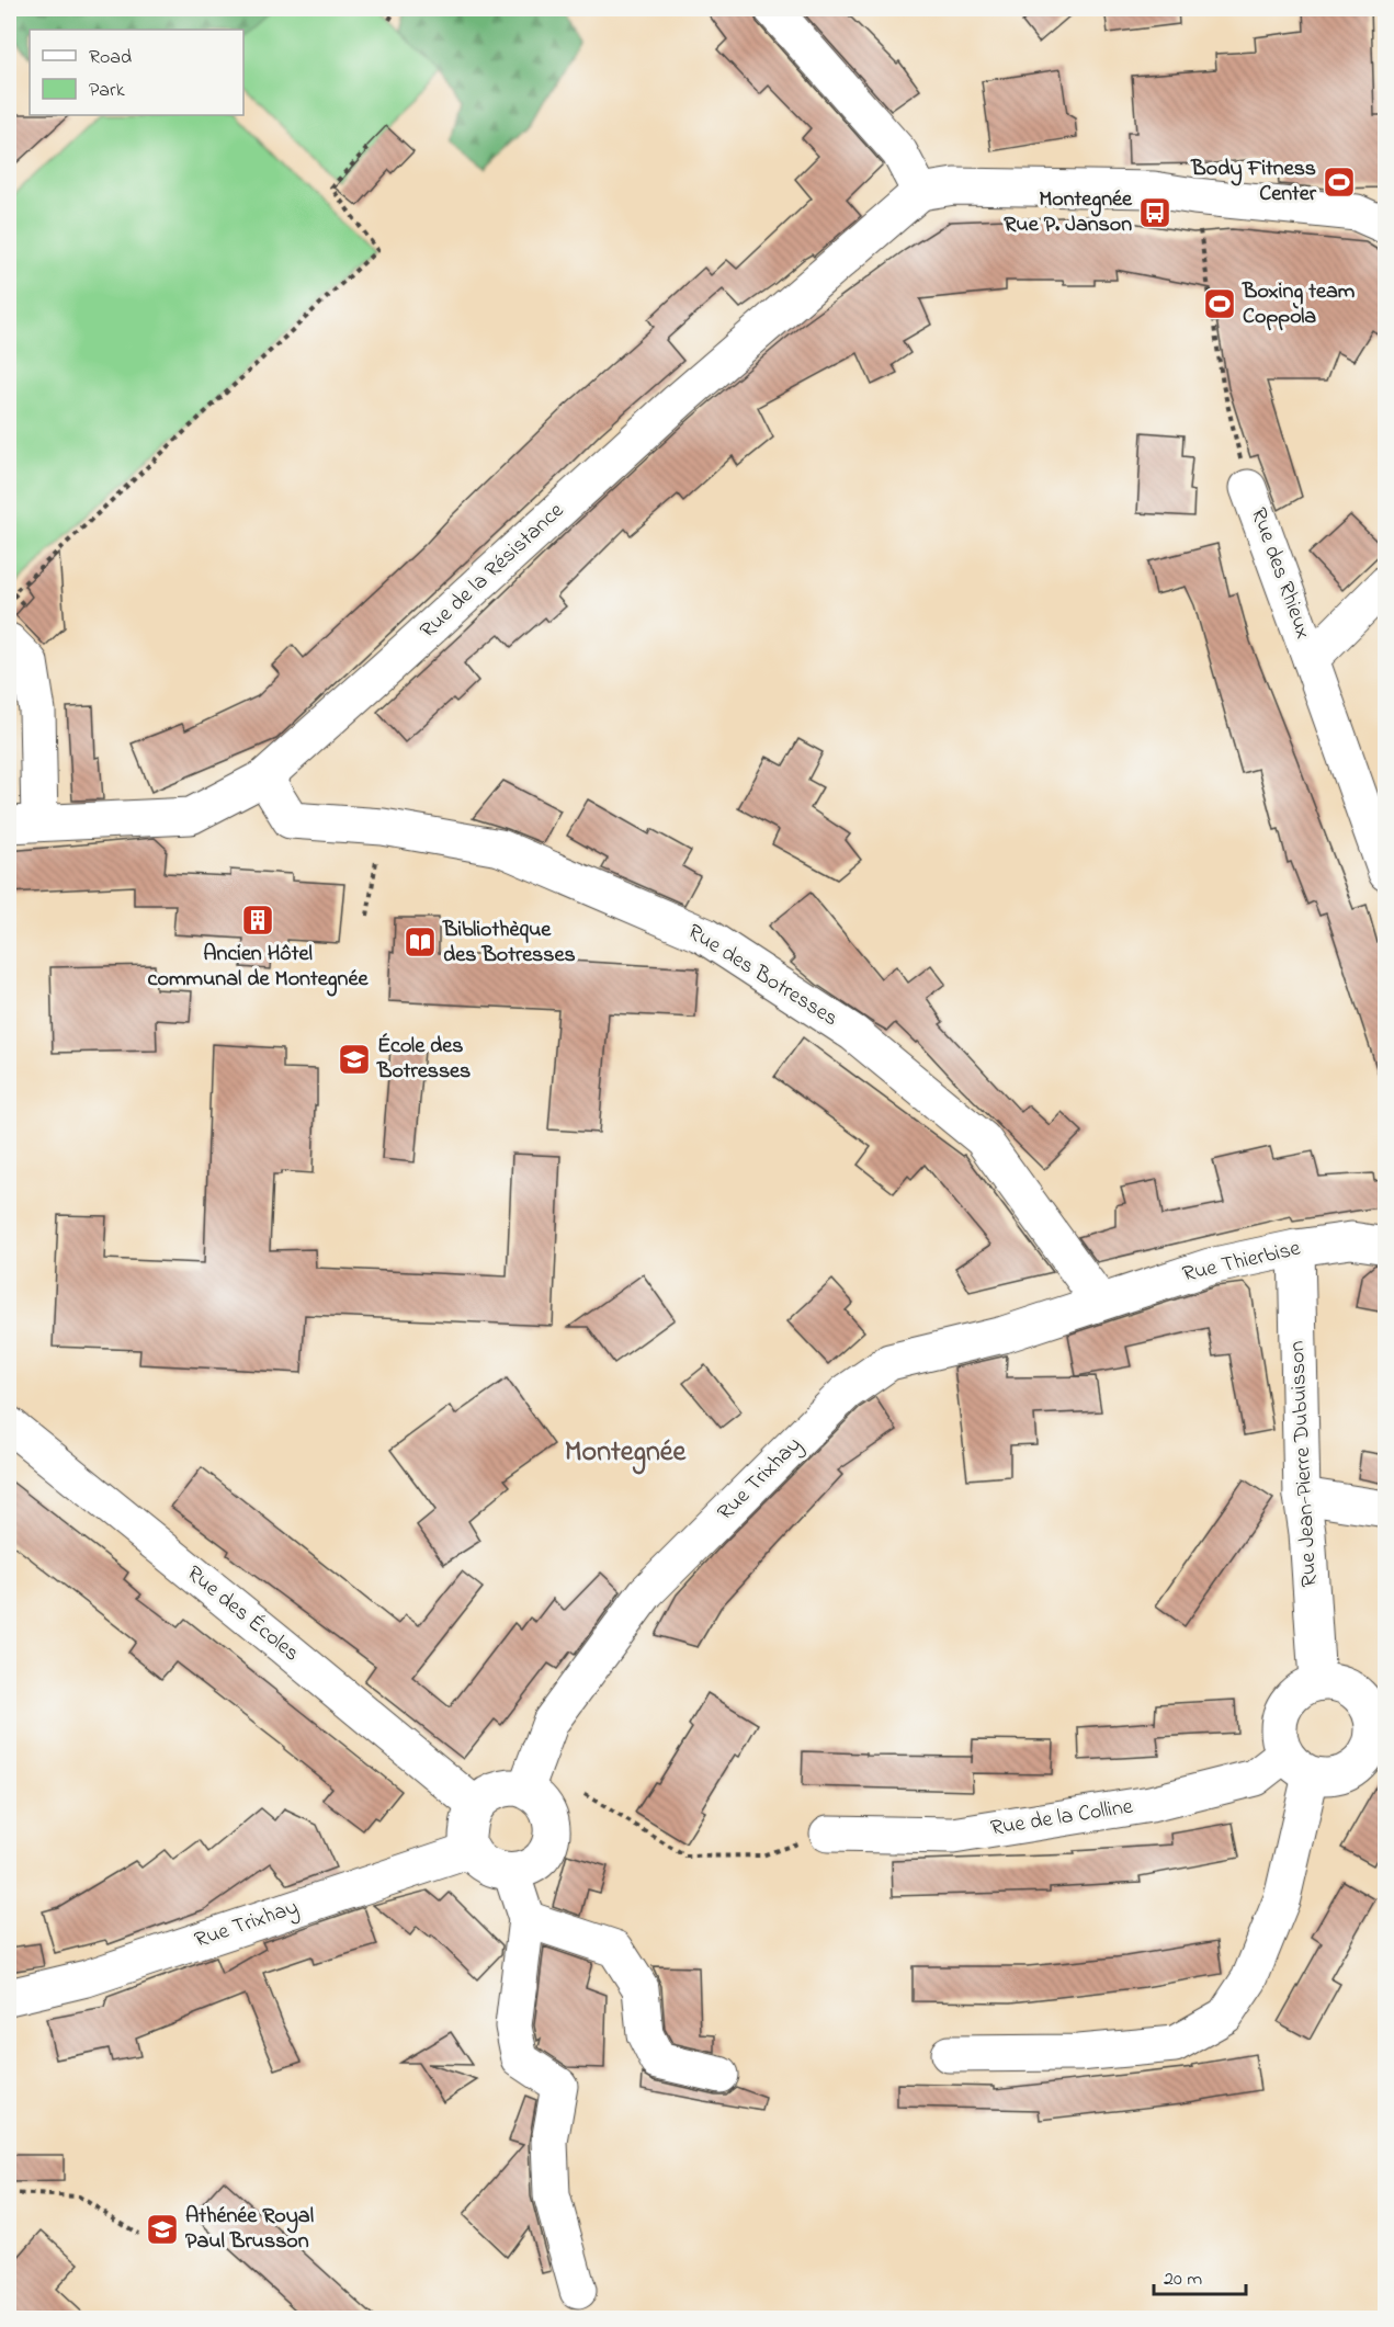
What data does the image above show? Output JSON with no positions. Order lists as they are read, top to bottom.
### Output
{
  "streets": {
    "street": [
      "Rue de la Résistance",
      "Rue des Rhieux",
      "Rue des Botresses",
      "Rue Thierbise",
      "Rue Jean-Pierre Dubuisson",
      "Rue Trixhay",
      "Rue des Écoles",
      "Rue de la Colline"
    ]
  },
  "crossings": [
    ["Rue de la Résistance", "Rue des Botresses"],
    ["Rue des Botresses", "Rue Thierbise"],
    ["Rue des Botresses", "Rue Trixhay"],
    ["Rue Thierbise", "Rue Jean-Pierre Dubuisson"],
    ["Rue Thierbise", "Rue Trixhay"],
    ["Rue Jean-Pierre Dubuisson", "Rue de la Colline"],
    ["Rue Trixhay", "Rue des Écoles"]
  ],
  "districts": ["Montegnée"],
  "places": {
    "sports": ["Body Fitness Center", "Boxing team Coppola"],
    "bus stop": ["Montegnée Rue P. Janson"],
    "building": ["Ancien Hôtel communal de Montegnée"],
    "library": ["Bibliothèque des Botresses"],
    "school or university": ["École des Botresses", "Athénée Royal Paul Brusson"]
  },
  "legend": ["Road", "Park"],
  "scale_bar": "20 m"
}
